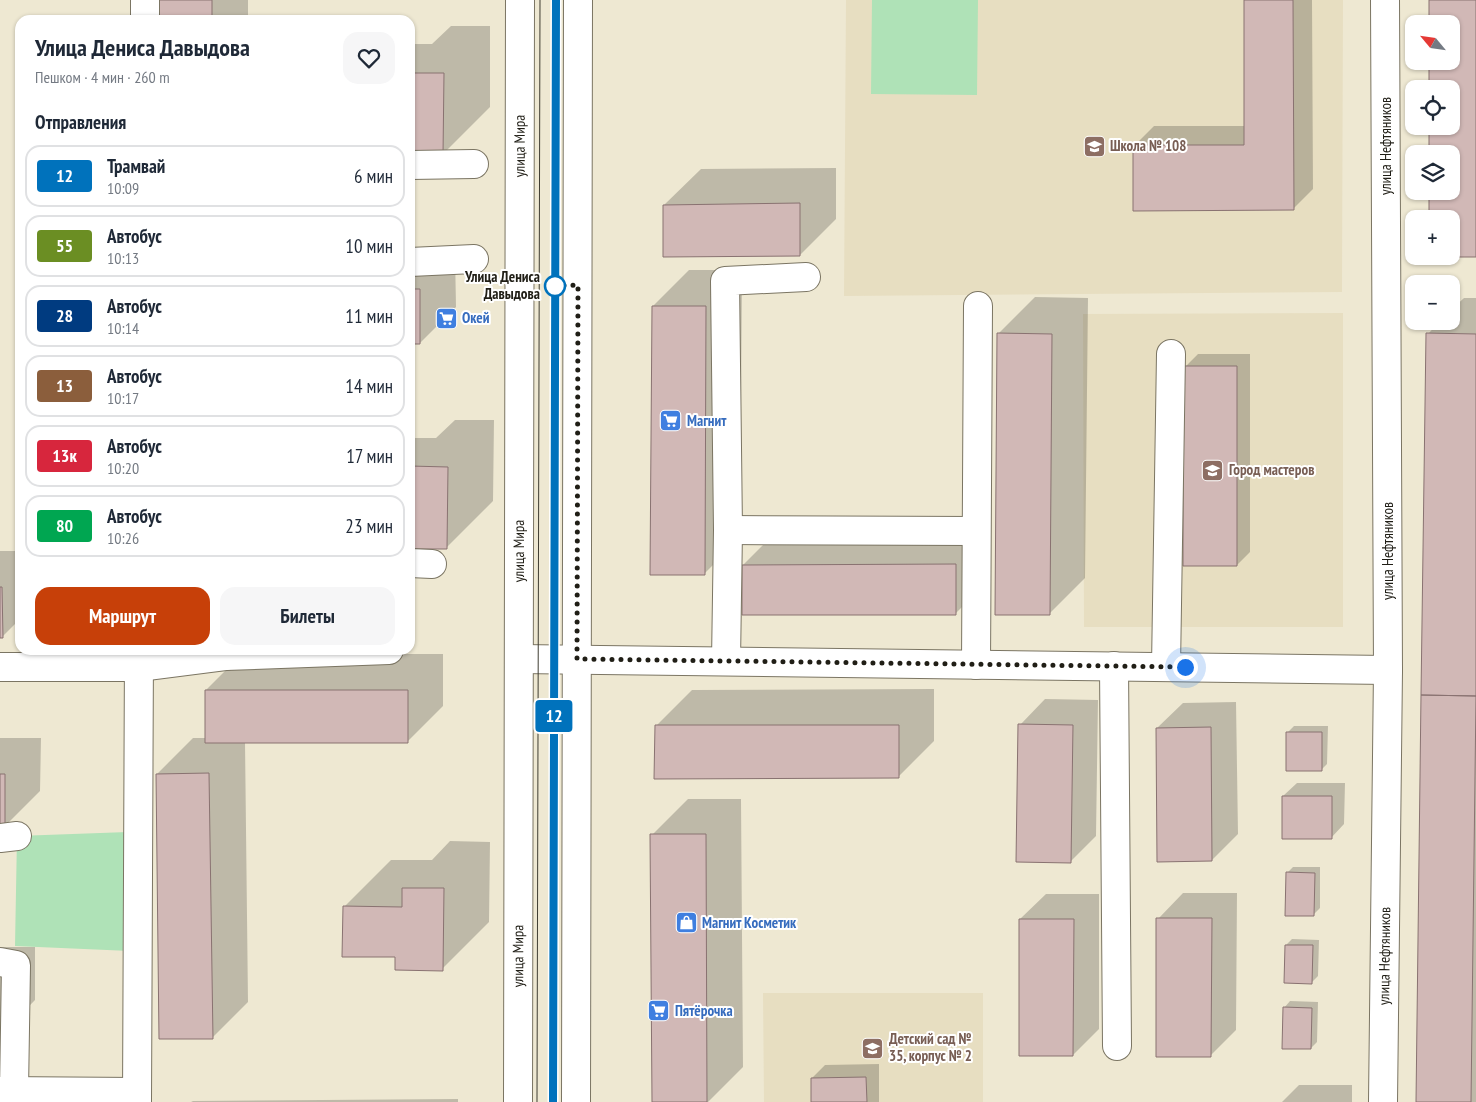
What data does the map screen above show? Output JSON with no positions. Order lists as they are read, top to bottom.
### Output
{
  "streets": {
    "main road": ["улица Мира", "улица Нефтяников"]
  },
  "places": {
    "school or university": ["Школа № 108", "Город мастеров", "Детский сад № 35, корпус № 2"],
    "other": ["Улица Дениса Давыдова"],
    "supermarket": ["Окей", "Магнит", "Пятёрочка"],
    "shop": ["Магнит Косметик"]
  },
  "lines": ["tram line 12"],
  "north": "top left",
  "page": {
    "on_map": "12",
    "map_buttons": ["+", "−"],
    "heading": [
      ["Улица Дениса Давыдова", "Пешком · 4 мин · 260 m"],
      "Отправления"
    ],
    "list": [
      {
        "mark": "12",
        "name": "Трамвай",
        "note": "10:09",
        "value": "6 мин"
      },
      {
        "mark": "55",
        "name": "Автобус",
        "note": "10:13",
        "value": "10 мин"
      },
      {
        "mark": "28",
        "name": "Автобус",
        "note": "10:14",
        "value": "11 мин"
      },
      {
        "mark": "13",
        "name": "Автобус",
        "note": "10:17",
        "value": "14 мин"
      },
      {
        "mark": "13к",
        "name": "Автобус",
        "note": "10:20",
        "value": "17 мин"
      },
      {
        "mark": "80",
        "name": "Автобус",
        "note": "10:26",
        "value": "23 мин"
      }
    ],
    "buttons": ["Маршрут", "Билеты"]
  }
}
